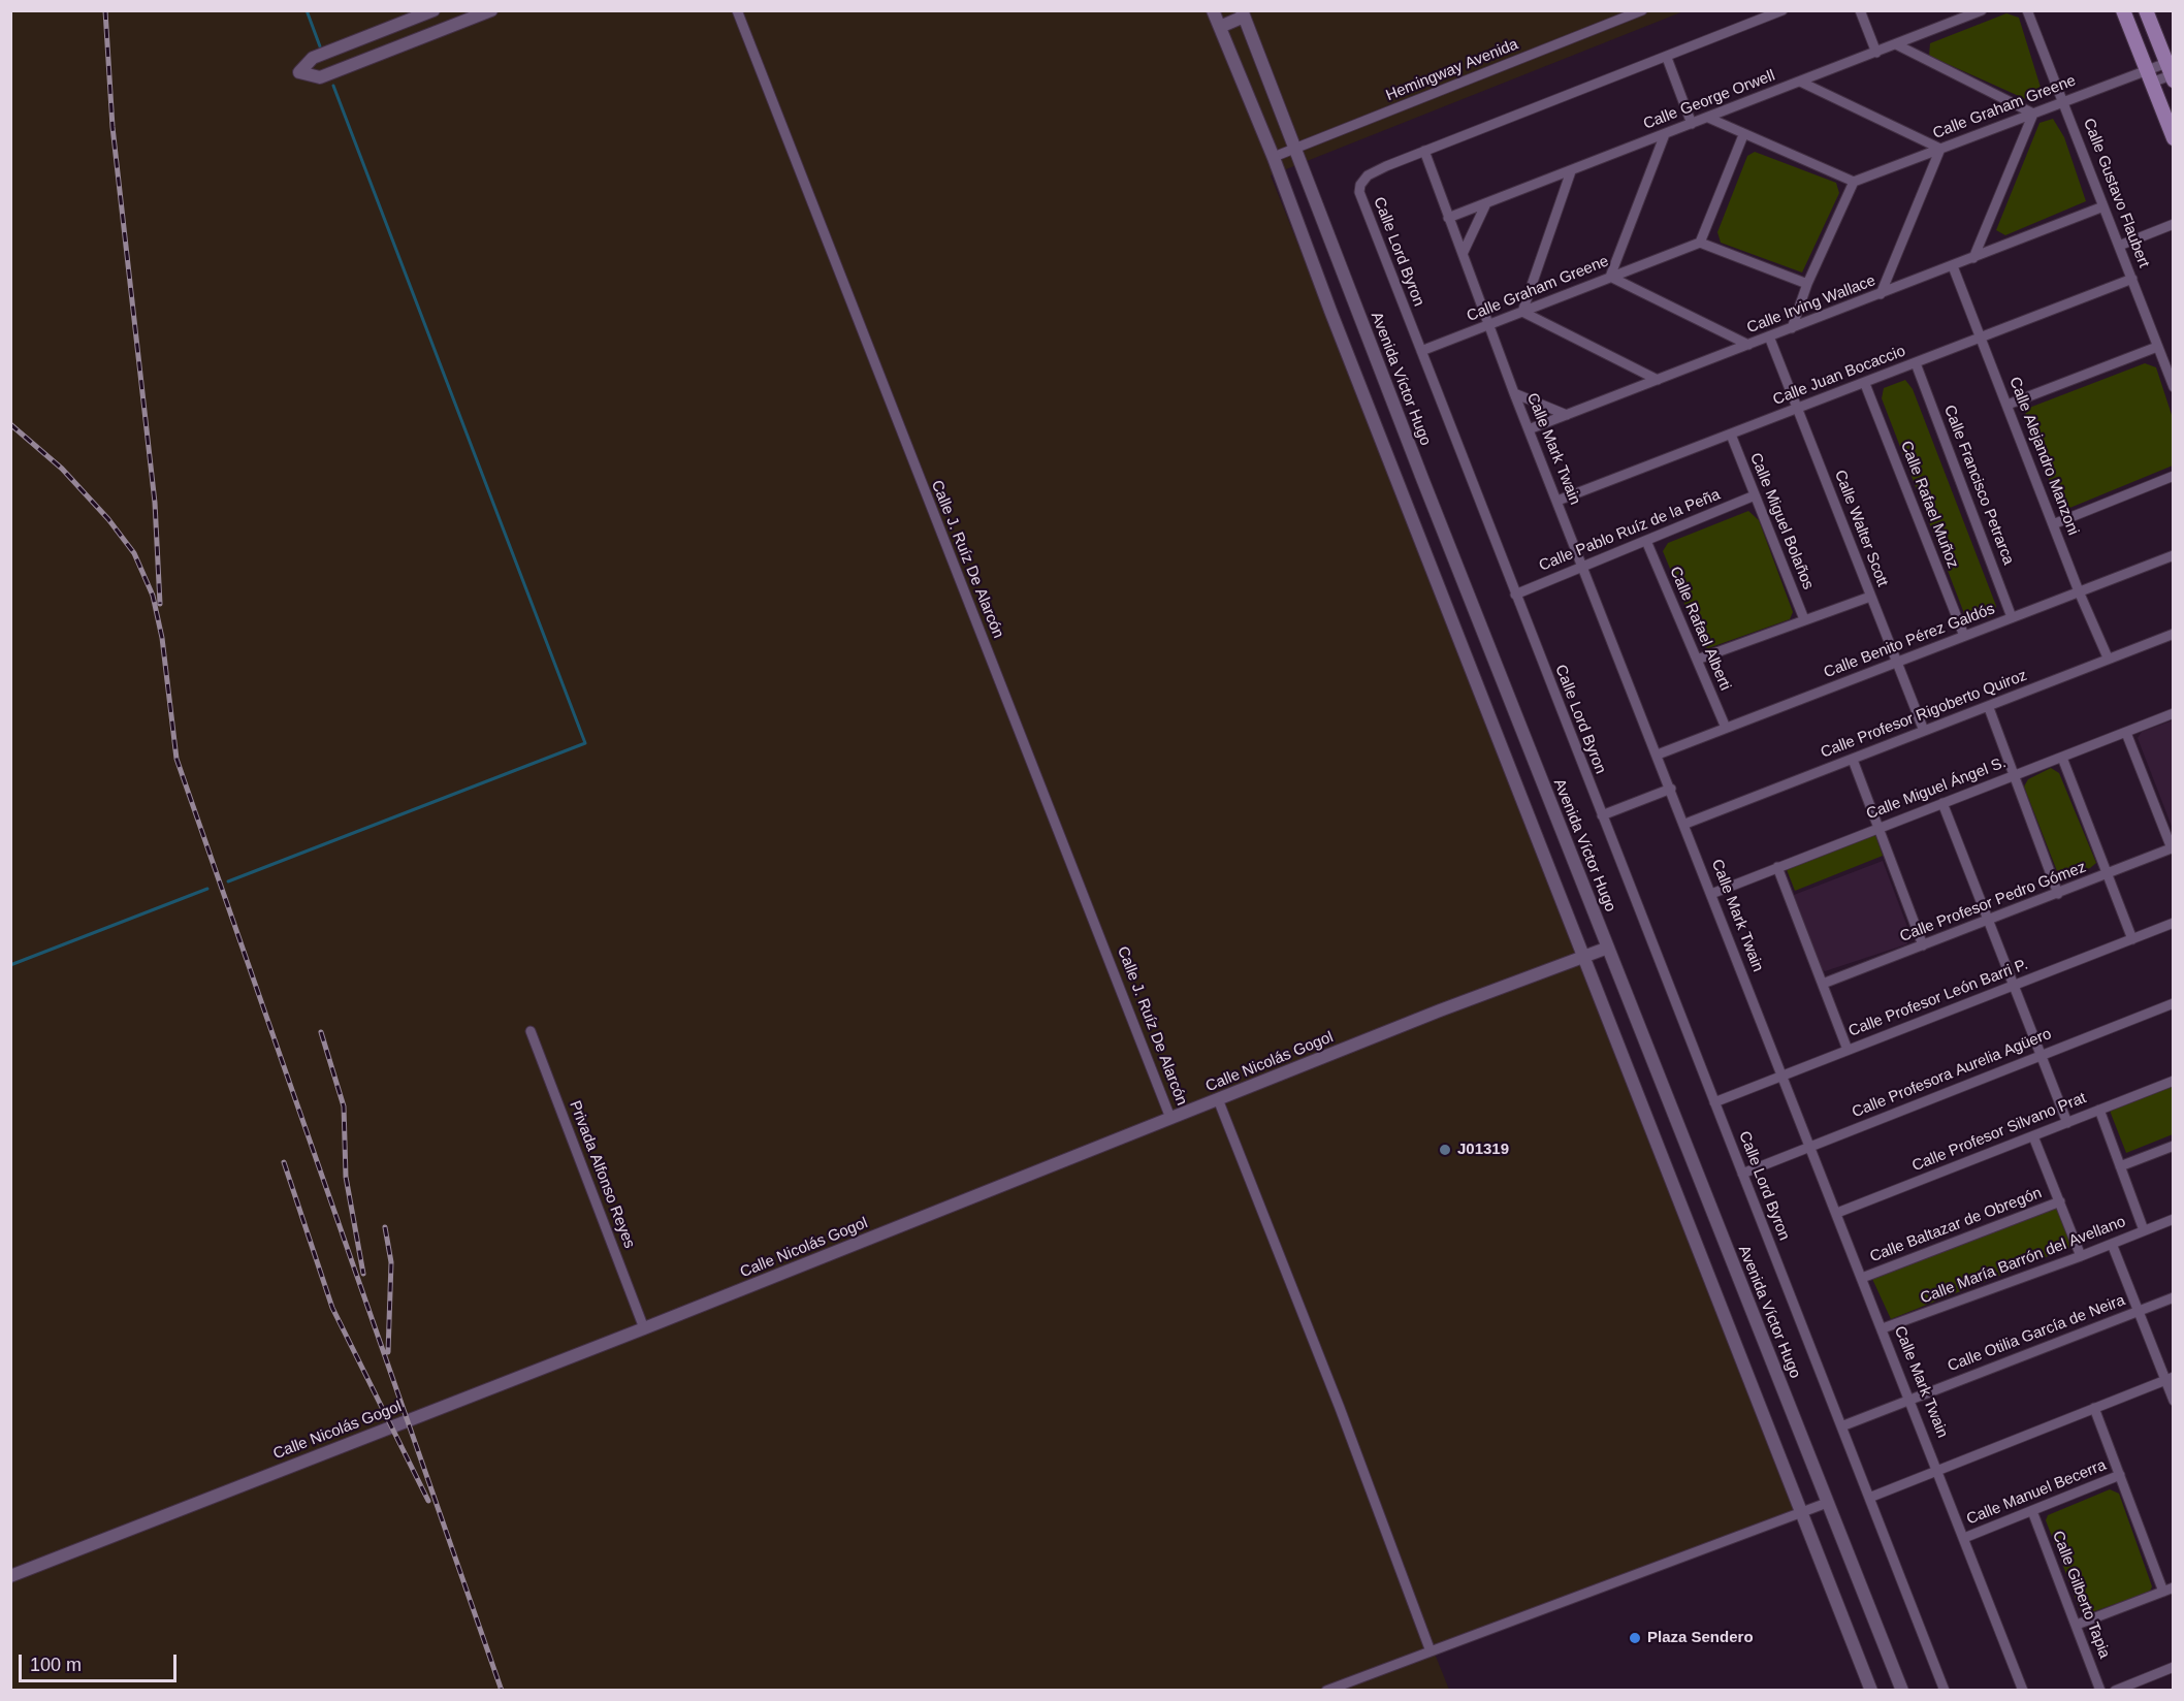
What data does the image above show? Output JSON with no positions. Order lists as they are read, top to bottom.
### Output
{
  "streets": {
    "street": [
      "Hemingway Avenida",
      "Calle George Orwell",
      "Calle Graham Greene",
      "Calle Gustavo Flaubert",
      "Calle Lord Byron",
      "Calle Irving Wallace",
      "Calle Juan Bocaccio",
      "Avenida Víctor Hugo",
      "Calle Mark Twain",
      "Calle Alejandro Manzoni",
      "Calle Francisco Petrarca",
      "Calle Rafael Muñoz",
      "Calle Miguel Bolaños",
      "Calle Walter Scott",
      "Calle Pablo Ruíz de la Peña",
      "Calle J. Ruíz De Alarcón",
      "Calle Rafael Alberti",
      "Calle Benito Pérez Galdós",
      "Calle Profesor Rigoberto Quiroz",
      "Calle Miguel Ángel S.",
      "Calle Profesor Pedro Gómez",
      "Calle Profesor León Barri P.",
      "Calle Nicolás Gogol",
      "Calle Profesora Aurelia Agüero",
      "Calle Profesor Silvano Prat",
      "Privada Alfonso Reyes",
      "Calle Baltazar de Obregón",
      "Calle María Barrón del Avellano",
      "Calle Otilia García de Neira",
      "Calle Manuel Becerra",
      "Calle Gilberto Tapia"
    ]
  },
  "crossings": [
    ["Hemingway Avenida", "Avenida Víctor Hugo"],
    ["Calle George Orwell", "Calle Mark Twain"],
    ["Calle Graham Greene", "Calle Gustavo Flaubert"],
    ["Calle Graham Greene", "Calle Lord Byron"],
    ["Calle Graham Greene", "Calle Mark Twain"],
    ["Calle Gustavo Flaubert", "Calle Irving Wallace"],
    ["Calle Gustavo Flaubert", "Calle Juan Bocaccio"],
    ["Calle Lord Byron", "Calle Mark Twain"],
    ["Calle Lord Byron", "Calle Pablo Ruíz de la Peña"],
    ["Calle Lord Byron", "Calle Profesor León Barri P."],
    ["Calle Lord Byron", "Calle Profesora Aurelia Agüero"],
    ["Calle Lord Byron", "Calle Otilia García de Neira"],
    ["Calle Irving Wallace", "Calle Mark Twain"],
    ["Calle Irving Wallace", "Calle Alejandro Manzoni"],
    ["Calle Irving Wallace", "Calle Walter Scott"],
    ["Calle Juan Bocaccio", "Calle Mark Twain"],
    ["Calle Juan Bocaccio", "Calle Alejandro Manzoni"],
    ["Calle Juan Bocaccio", "Calle Francisco Petrarca"],
    ["Calle Juan Bocaccio", "Calle Rafael Muñoz"],
    ["Calle Juan Bocaccio", "Calle Miguel Bolaños"],
    ["Calle Juan Bocaccio", "Calle Walter Scott"],
    ["Avenida Víctor Hugo", "Calle Nicolás Gogol"],
    ["Calle Mark Twain", "Calle Pablo Ruíz de la Peña"],
    ["Calle Mark Twain", "Calle Benito Pérez Galdós"],
    ["Calle Mark Twain", "Calle Profesor Rigoberto Quiroz"],
    ["Calle Mark Twain", "Calle Miguel Ángel S."],
    ["Calle Mark Twain", "Calle Profesor León Barri P."],
    ["Calle Mark Twain", "Calle Profesora Aurelia Agüero"],
    ["Calle Mark Twain", "Calle Profesor Silvano Prat"],
    ["Calle Mark Twain", "Calle Baltazar de Obregón"],
    ["Calle Mark Twain", "Calle María Barrón del Avellano"],
    ["Calle Mark Twain", "Calle Otilia García de Neira"],
    ["Calle Mark Twain", "Calle Manuel Becerra"],
    ["Calle Alejandro Manzoni", "Calle Benito Pérez Galdós"],
    ["Calle Alejandro Manzoni", "Calle Profesor Rigoberto Quiroz"],
    ["Calle Francisco Petrarca", "Calle Benito Pérez Galdós"],
    ["Calle Rafael Muñoz", "Calle Benito Pérez Galdós"],
    ["Calle Miguel Bolaños", "Calle Pablo Ruíz de la Peña"],
    ["Calle Walter Scott", "Calle Benito Pérez Galdós"],
    ["Calle Walter Scott", "Calle Profesor Rigoberto Quiroz"],
    ["Calle Pablo Ruíz de la Peña", "Calle Rafael Alberti"],
    ["Calle J. Ruíz De Alarcón", "Calle Nicolás Gogol"],
    ["Calle Rafael Alberti", "Calle Benito Pérez Galdós"],
    ["Calle Nicolás Gogol", "Privada Alfonso Reyes"],
    ["Calle Manuel Becerra", "Calle Gilberto Tapia"]
  ],
  "places": ["J01319", "Plaza Sendero"],
  "scale_bar": "100 m"
}
